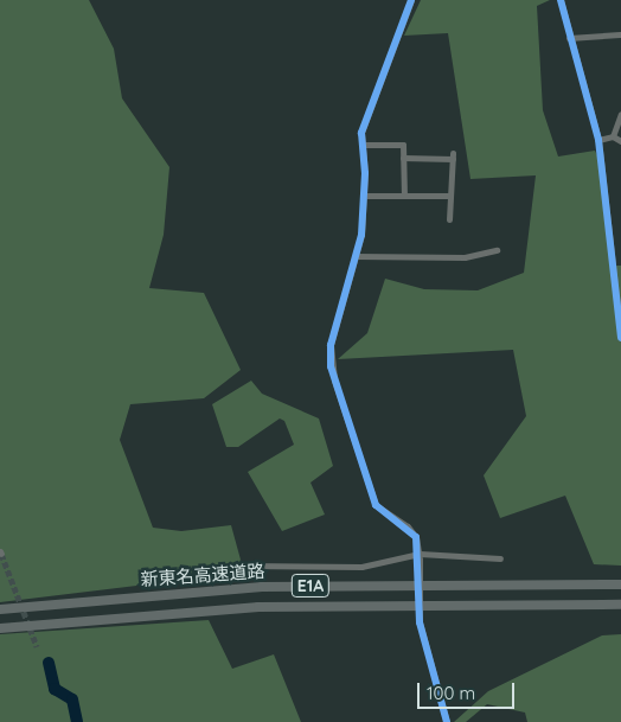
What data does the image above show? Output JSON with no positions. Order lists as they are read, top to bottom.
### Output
{
  "streets": {
    "highway": ["新東名高速道路", "E1A"]
  },
  "scale_bar": "100 m"
}
